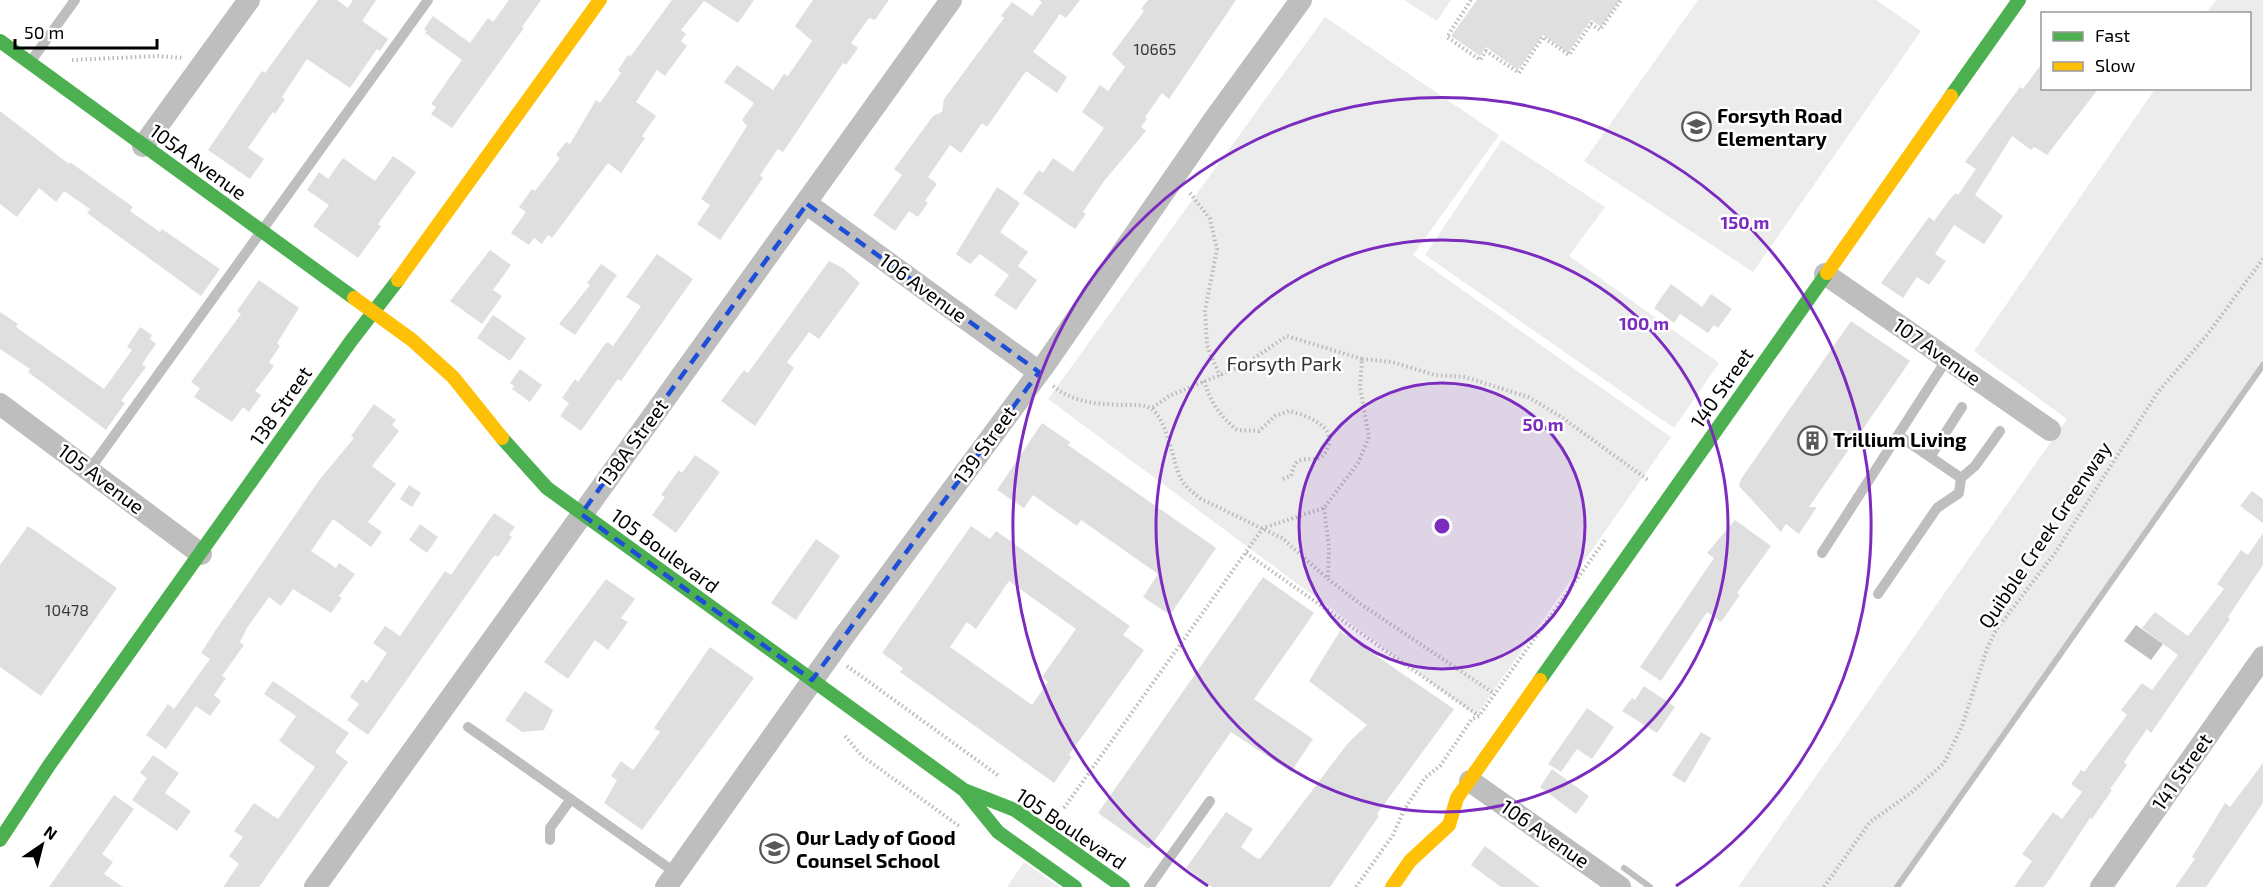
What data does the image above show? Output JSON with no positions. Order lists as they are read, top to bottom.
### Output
{
  "streets": {
    "street": [
      "105A Avenue",
      "106 Avenue",
      "107 Avenue",
      "140 Street",
      "138 Street",
      "138A Street",
      "139 Street",
      "105 Avenue",
      "105 Boulevard",
      "141 Street"
    ],
    "path": ["Quibble Creek Greenway"]
  },
  "crossings": [
    ["105A Avenue", "138 Street"],
    ["105A Avenue", "105 Boulevard"],
    ["106 Avenue", "140 Street"],
    ["106 Avenue", "138A Street"],
    ["106 Avenue", "139 Street"],
    ["107 Avenue", "140 Street"],
    ["138 Street", "105 Avenue"],
    ["138 Street", "105 Boulevard"],
    ["138A Street", "105 Boulevard"],
    ["139 Street", "105 Boulevard"]
  ],
  "parks": ["Forsyth Park"],
  "places": {
    "school or university": ["Forsyth Road Elementary", "Our Lady of Good Counsel School"],
    "building": ["Trillium Living"]
  },
  "house_numbers": ["10665", "10478"],
  "legend": ["Fast", "Slow"],
  "scale_bar": "50 m",
  "north": "top right",
  "rings": ["150 m", "100 m", "50 m"]
}
